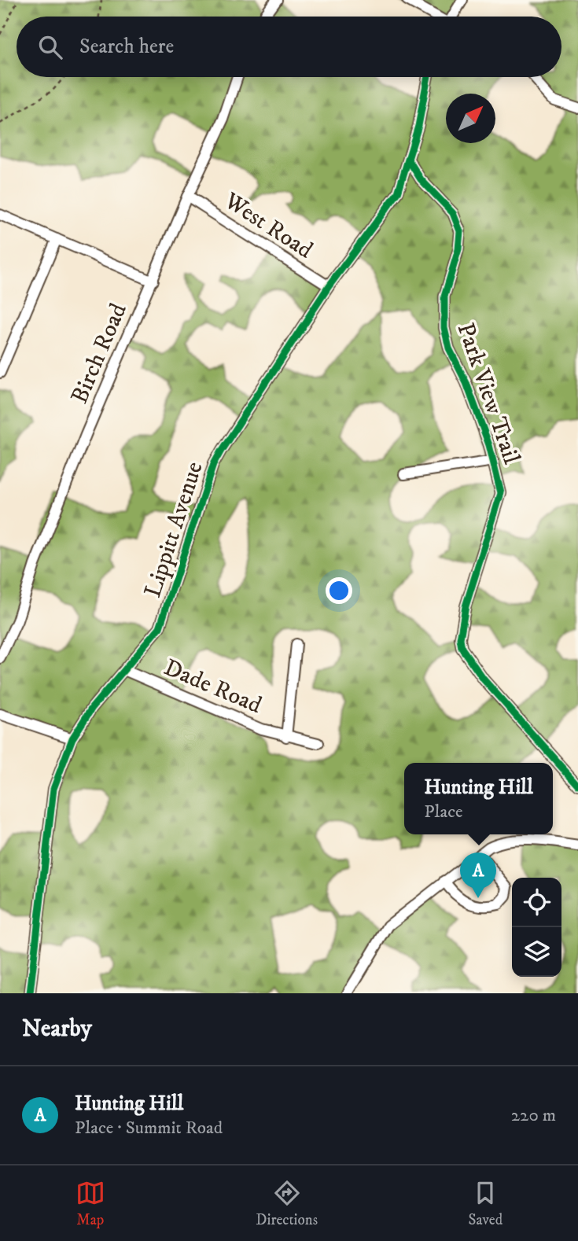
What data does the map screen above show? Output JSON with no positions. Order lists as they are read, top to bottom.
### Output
{
  "streets": {
    "street": [
      "West Road",
      "Birch Road",
      "Park View Trail",
      "Lippitt Avenue",
      "Dade Road"
    ]
  },
  "crossings": [
    ["West Road", "Birch Road"],
    ["West Road", "Lippitt Avenue"],
    ["Park View Trail", "Lippitt Avenue"],
    ["Lippitt Avenue", "Dade Road"]
  ],
  "north": "top right",
  "page": {
    "search": "Search here",
    "popup": ["Hunting Hill", "Place"],
    "pins": "A",
    "heading": "Nearby",
    "list": [
      {
        "mark": "A",
        "name": "Hunting Hill",
        "note": "Place · Summit Road",
        "value": "220 m"
      }
    ],
    "nav": ["Map", "Directions", "Saved"]
  }
}
